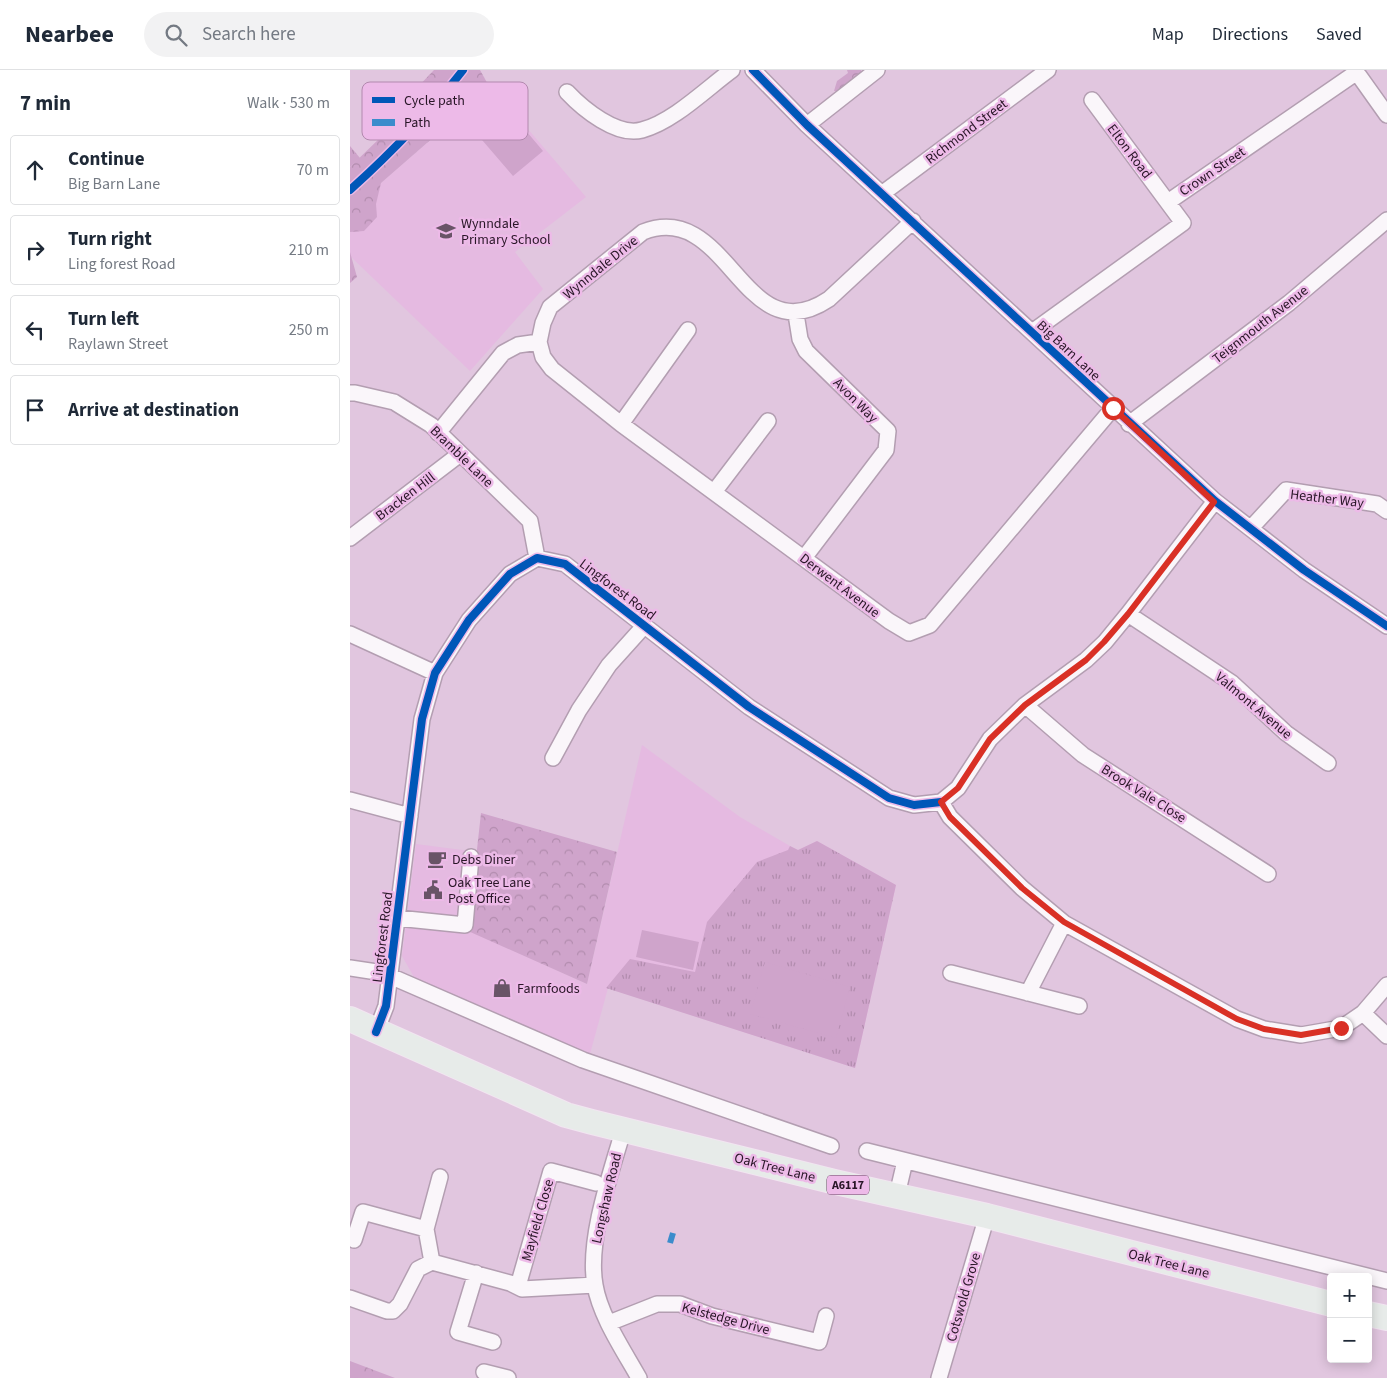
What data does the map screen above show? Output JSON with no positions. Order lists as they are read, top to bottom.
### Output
{
  "streets": {
    "main road": ["Oak Tree Lane", "A6117"],
    "street": [
      "Richmond Street",
      "Elton Road",
      "Crown Street",
      "Wynndale Drive",
      "Teignmouth Avenue",
      "Big Barn Lane",
      "Avon Way",
      "Bramble Lane",
      "Bracken Hill",
      "Heather Way",
      "Derwent Avenue",
      "Lingforest Road",
      "Valmont Avenue",
      "Brook Vale Close",
      "Longshaw Road",
      "Mayfield Close",
      "Cotswold Grove",
      "Kelstedge Drive"
    ]
  },
  "crossings": [
    ["Richmond Street", "Big Barn Lane"],
    ["Elton Road", "Crown Street"],
    ["Crown Street", "Big Barn Lane"],
    ["Wynndale Drive", "Avon Way"],
    ["Wynndale Drive", "Derwent Avenue"],
    ["Teignmouth Avenue", "Big Barn Lane"],
    ["Big Barn Lane", "Heather Way"],
    ["Big Barn Lane", "Derwent Avenue"],
    ["Avon Way", "Derwent Avenue"],
    ["Bramble Lane", "Bracken Hill"],
    ["Bramble Lane", "Lingforest Road"],
    ["Lingforest Road", "Oak Tree Lane"],
    ["Oak Tree Lane", "Longshaw Road"],
    ["Oak Tree Lane", "Cotswold Grove"],
    ["Longshaw Road", "Kelstedge Drive"]
  ],
  "places": {
    "school or university": ["Wynndale Primary School"],
    "cafe": ["Debs Diner"],
    "public building": ["Oak Tree Lane Post Office"],
    "shop": ["Farmfoods"]
  },
  "legend": ["Cycle path", "Path"],
  "page": {
    "header": "Nearbee",
    "search": "Search here",
    "nav": ["Map", "Directions", "Saved"],
    "heading": ["7 min", "Walk · 530 m"],
    "list": [
      ["Continue", "Big Barn Lane", "70 m"],
      ["Turn right", "Ling forest Road", "210 m"],
      ["Turn left", "Raylawn Street", "250 m"],
      "Arrive at destination"
    ],
    "map_buttons": ["+", "−"]
  }
}
